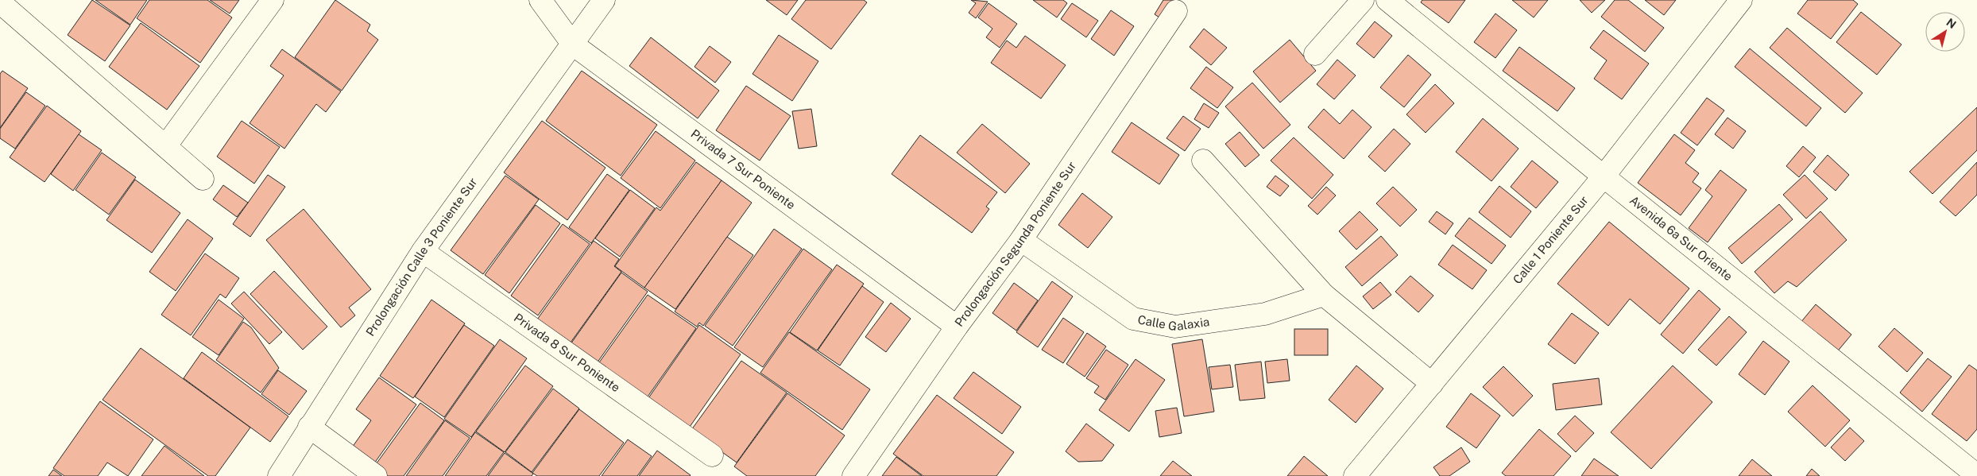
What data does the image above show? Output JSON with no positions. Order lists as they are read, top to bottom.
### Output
{
  "streets": {
    "street": [
      "Privada 7 Sur Poniente",
      "Avenida 6a Sur Oriente",
      "Calle 1 Poniente Sur",
      "Prolongación Segunda Poniente Sur",
      "Prolongación Calle 3 Poniente Sur",
      "Calle Galaxia",
      "Privada 8 Sur Poniente"
    ]
  },
  "crossings": [
    ["Privada 7 Sur Poniente", "Prolongación Segunda Poniente Sur"],
    ["Privada 7 Sur Poniente", "Prolongación Calle 3 Poniente Sur"],
    ["Avenida 6a Sur Oriente", "Calle 1 Poniente Sur"],
    ["Prolongación Segunda Poniente Sur", "Calle Galaxia"],
    ["Prolongación Calle 3 Poniente Sur", "Privada 8 Sur Poniente"]
  ],
  "north": "top right"
}
